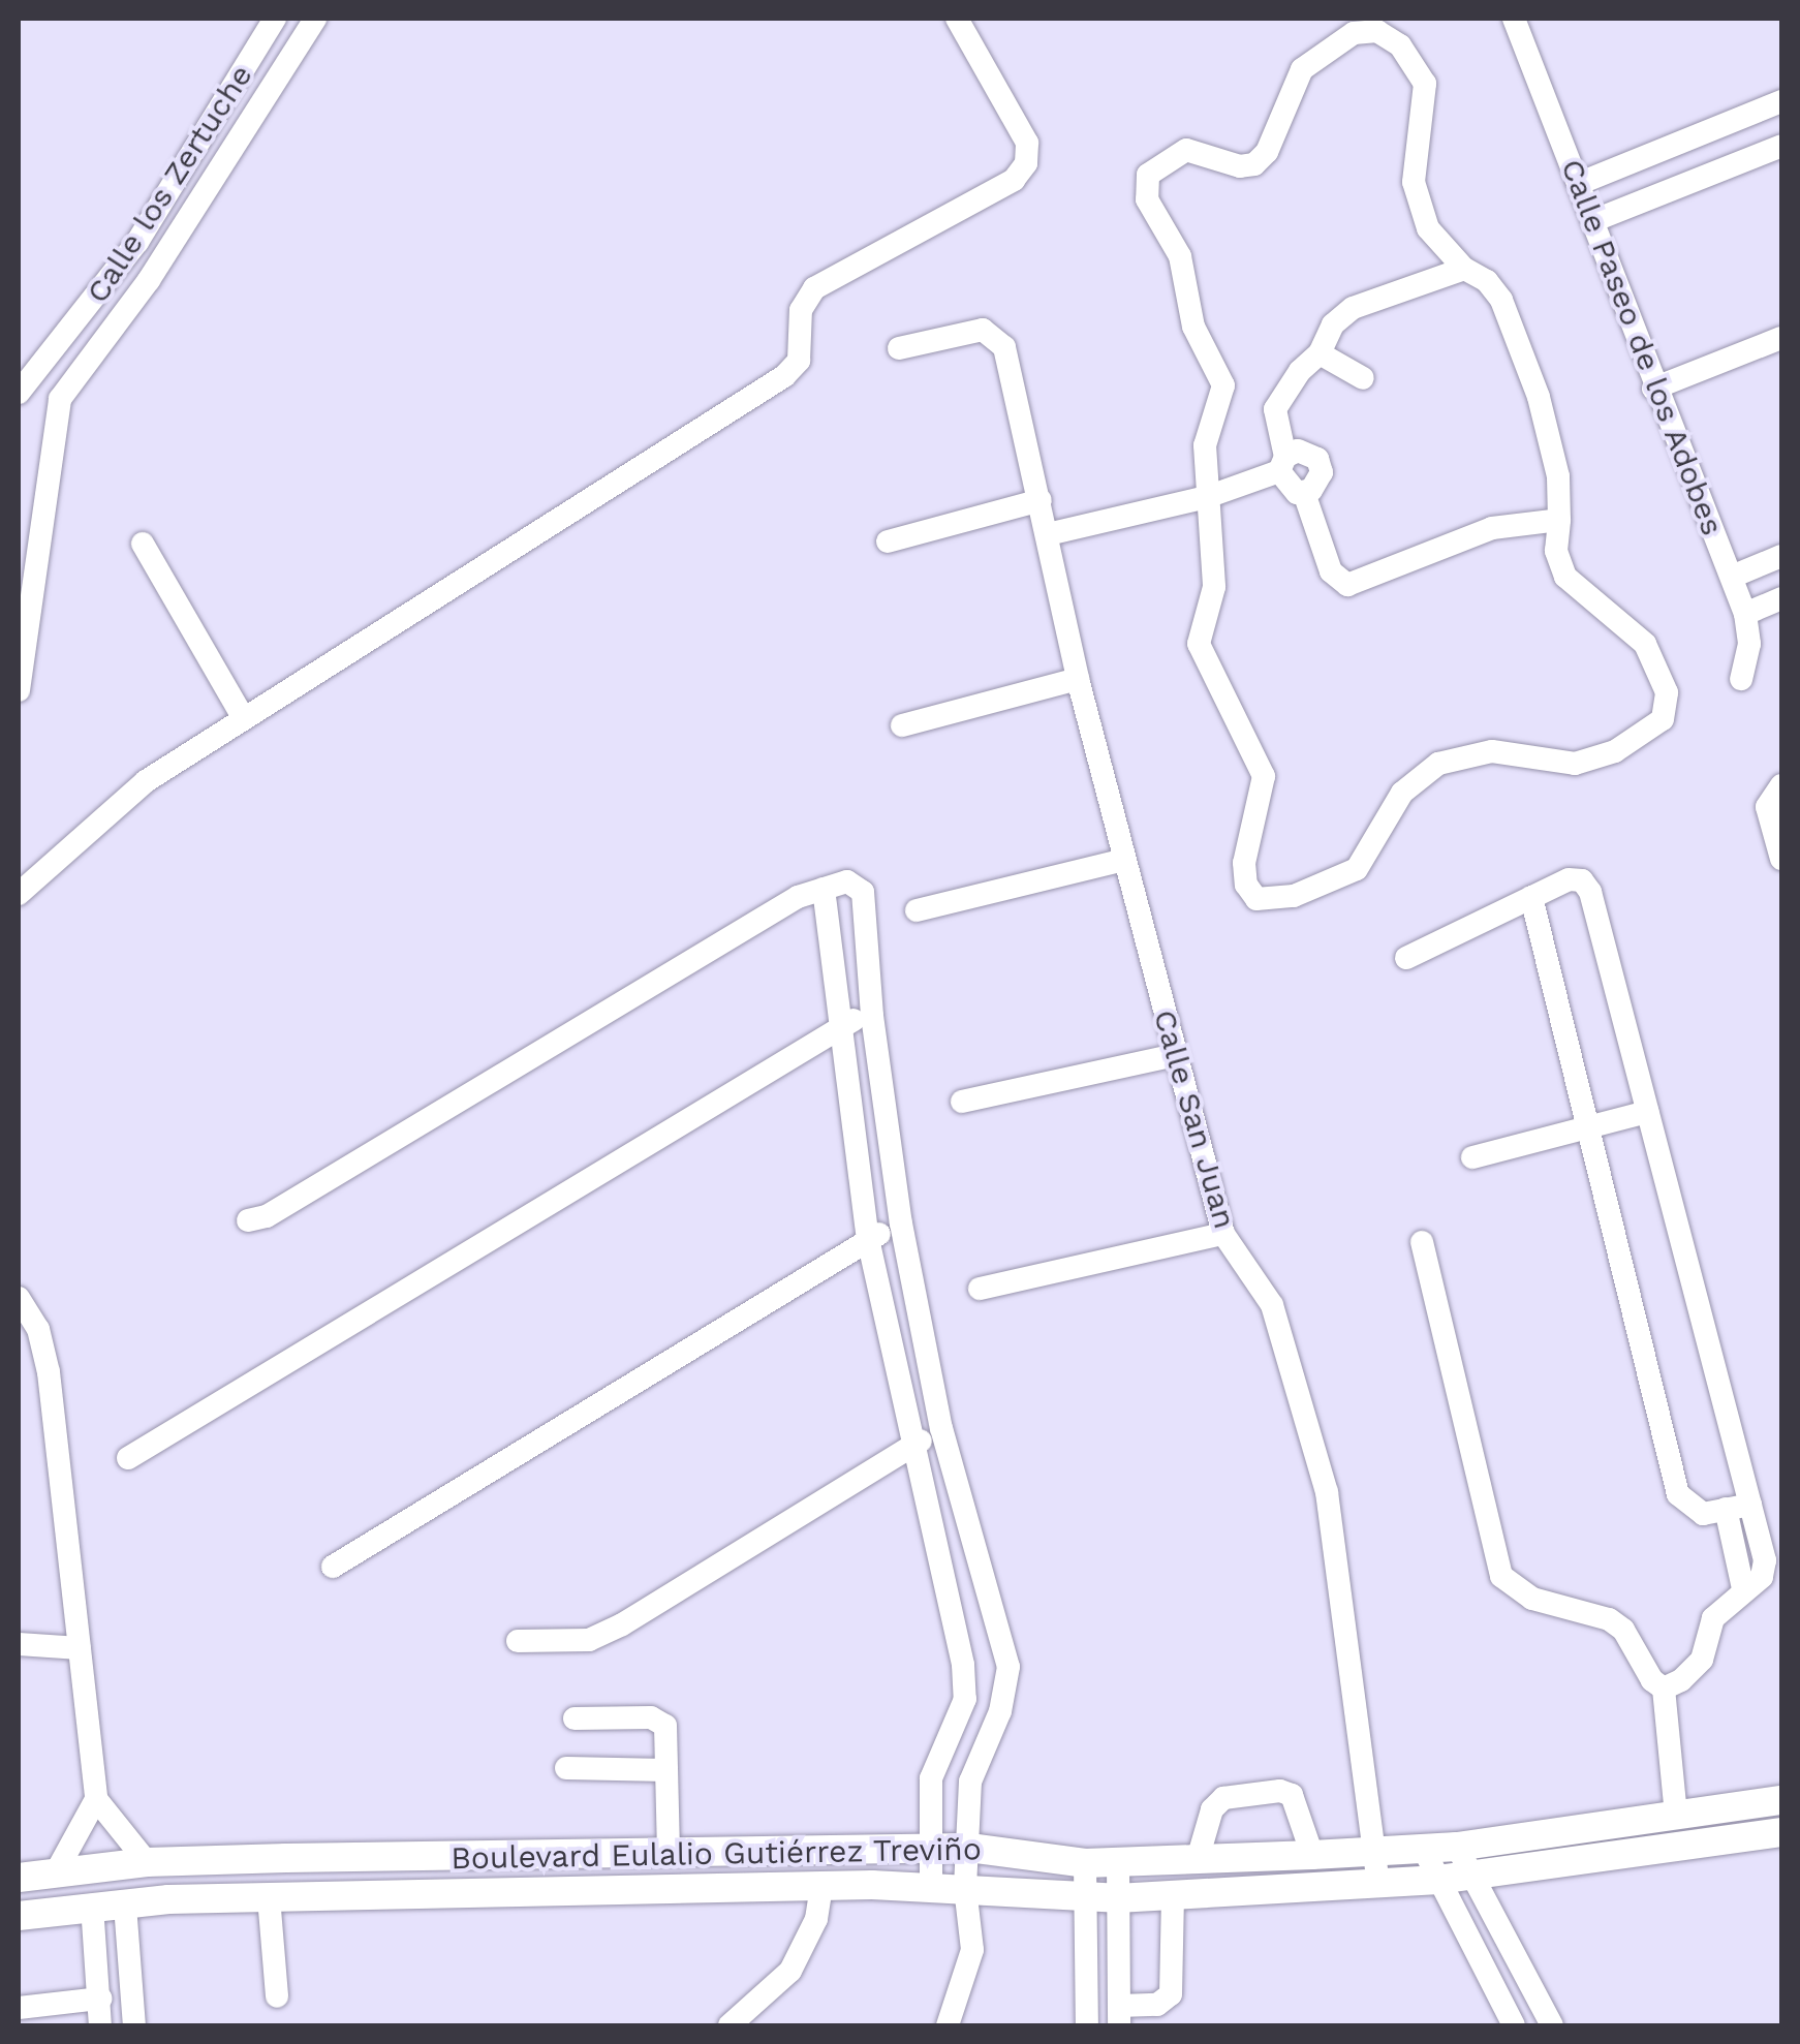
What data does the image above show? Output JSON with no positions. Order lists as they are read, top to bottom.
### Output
{
  "streets": {
    "main road": ["Boulevard Eulalio Gutiérrez Treviño"],
    "street": ["Calle los Zertuche", "Calle Paseo de los Adobes", "Calle San Juan"]
  },
  "crossings": [
    ["Calle San Juan", "Boulevard Eulalio Gutiérrez Treviño"]
  ]
}
